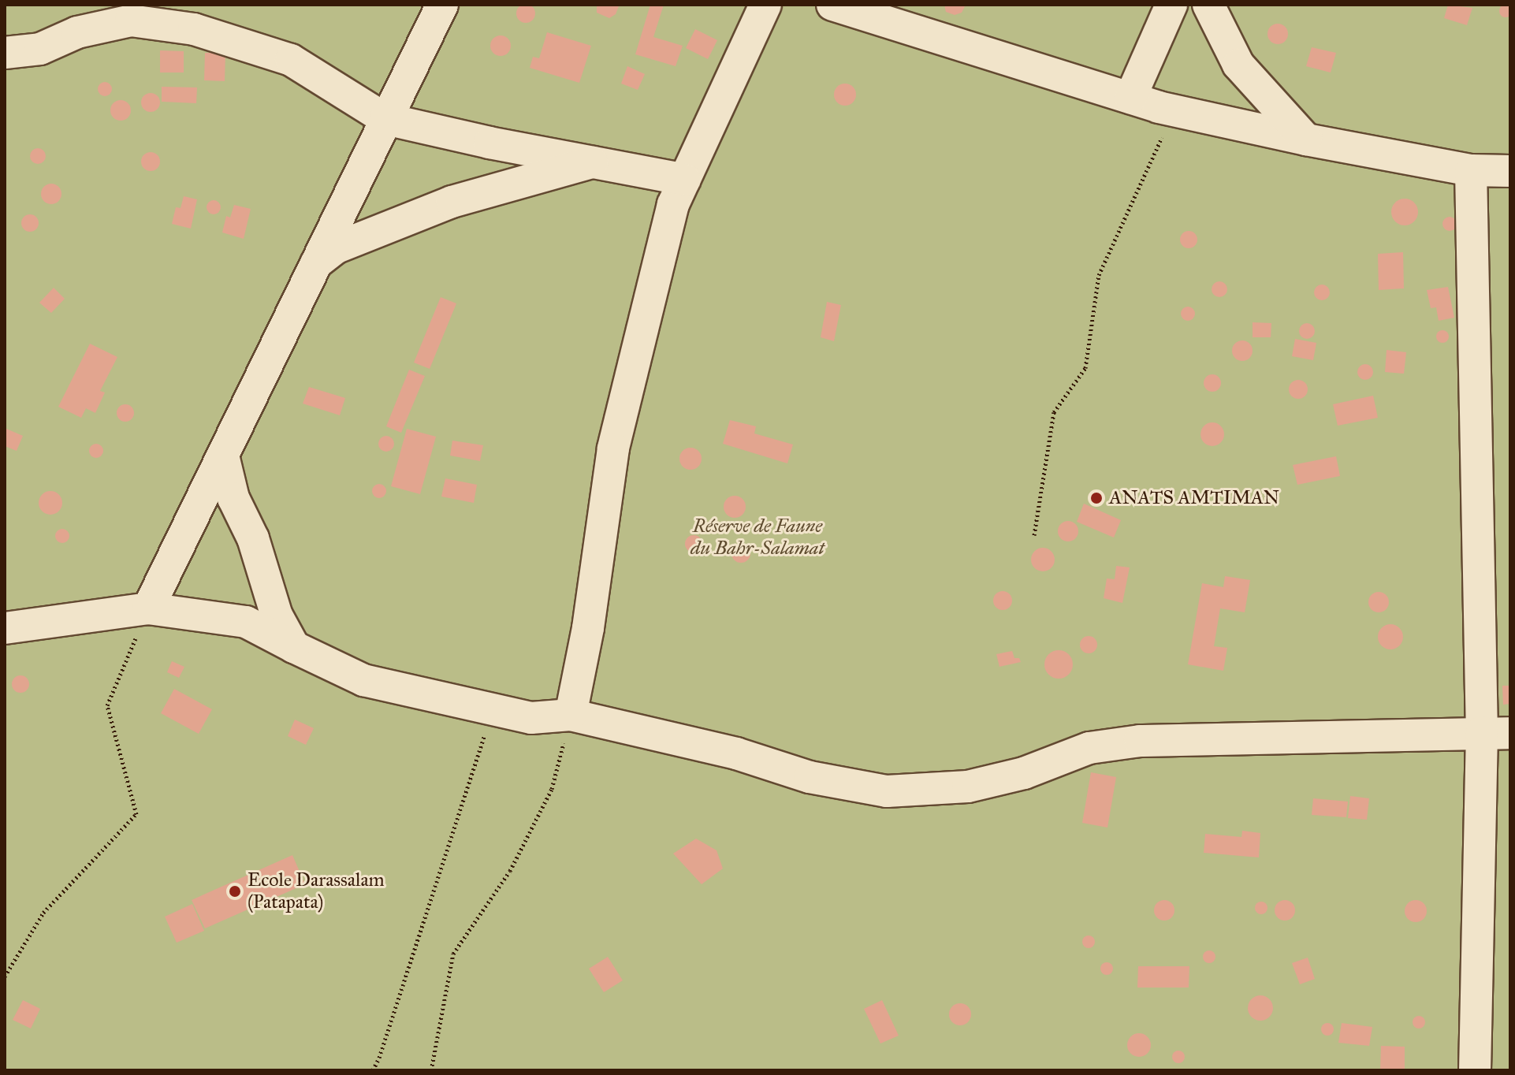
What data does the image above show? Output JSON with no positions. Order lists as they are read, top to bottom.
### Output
{
  "parks": ["Réserve de Faune du Bahr-Salamat"],
  "places": ["ANATS AMTIMAN", "Ecole Darassalam (Patapata)"]
}
